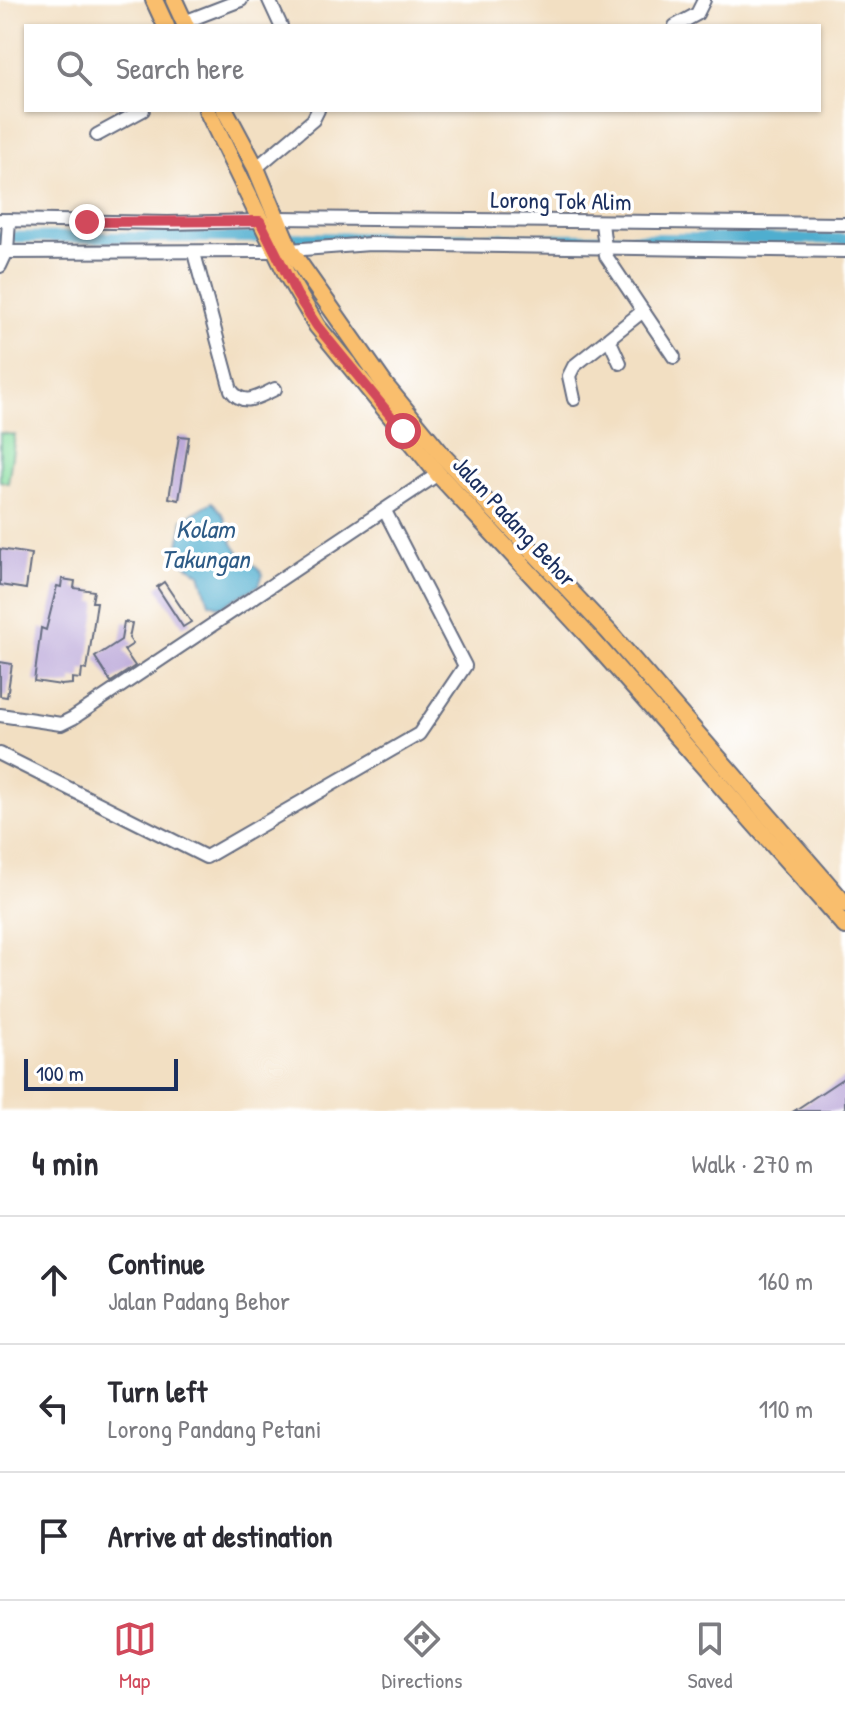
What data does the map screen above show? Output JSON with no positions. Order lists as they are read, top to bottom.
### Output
{
  "streets": {
    "main road": ["Jalan Padang Behor"],
    "street": ["Lorong Tok Alim"]
  },
  "crossings": [
    ["Lorong Tok Alim", "Jalan Padang Behor"]
  ],
  "water": ["Kolam Takungan"],
  "scale_bar": "100 m",
  "page": {
    "search": "Search here",
    "scale": "100 m",
    "heading": ["4 min", "Walk · 270 m"],
    "list": [
      ["Continue", "Jalan Padang Behor", "160 m"],
      ["Turn left", "Lorong Pandang Petani", "110 m"],
      "Arrive at destination"
    ],
    "nav": ["Map", "Directions", "Saved"]
  }
}
